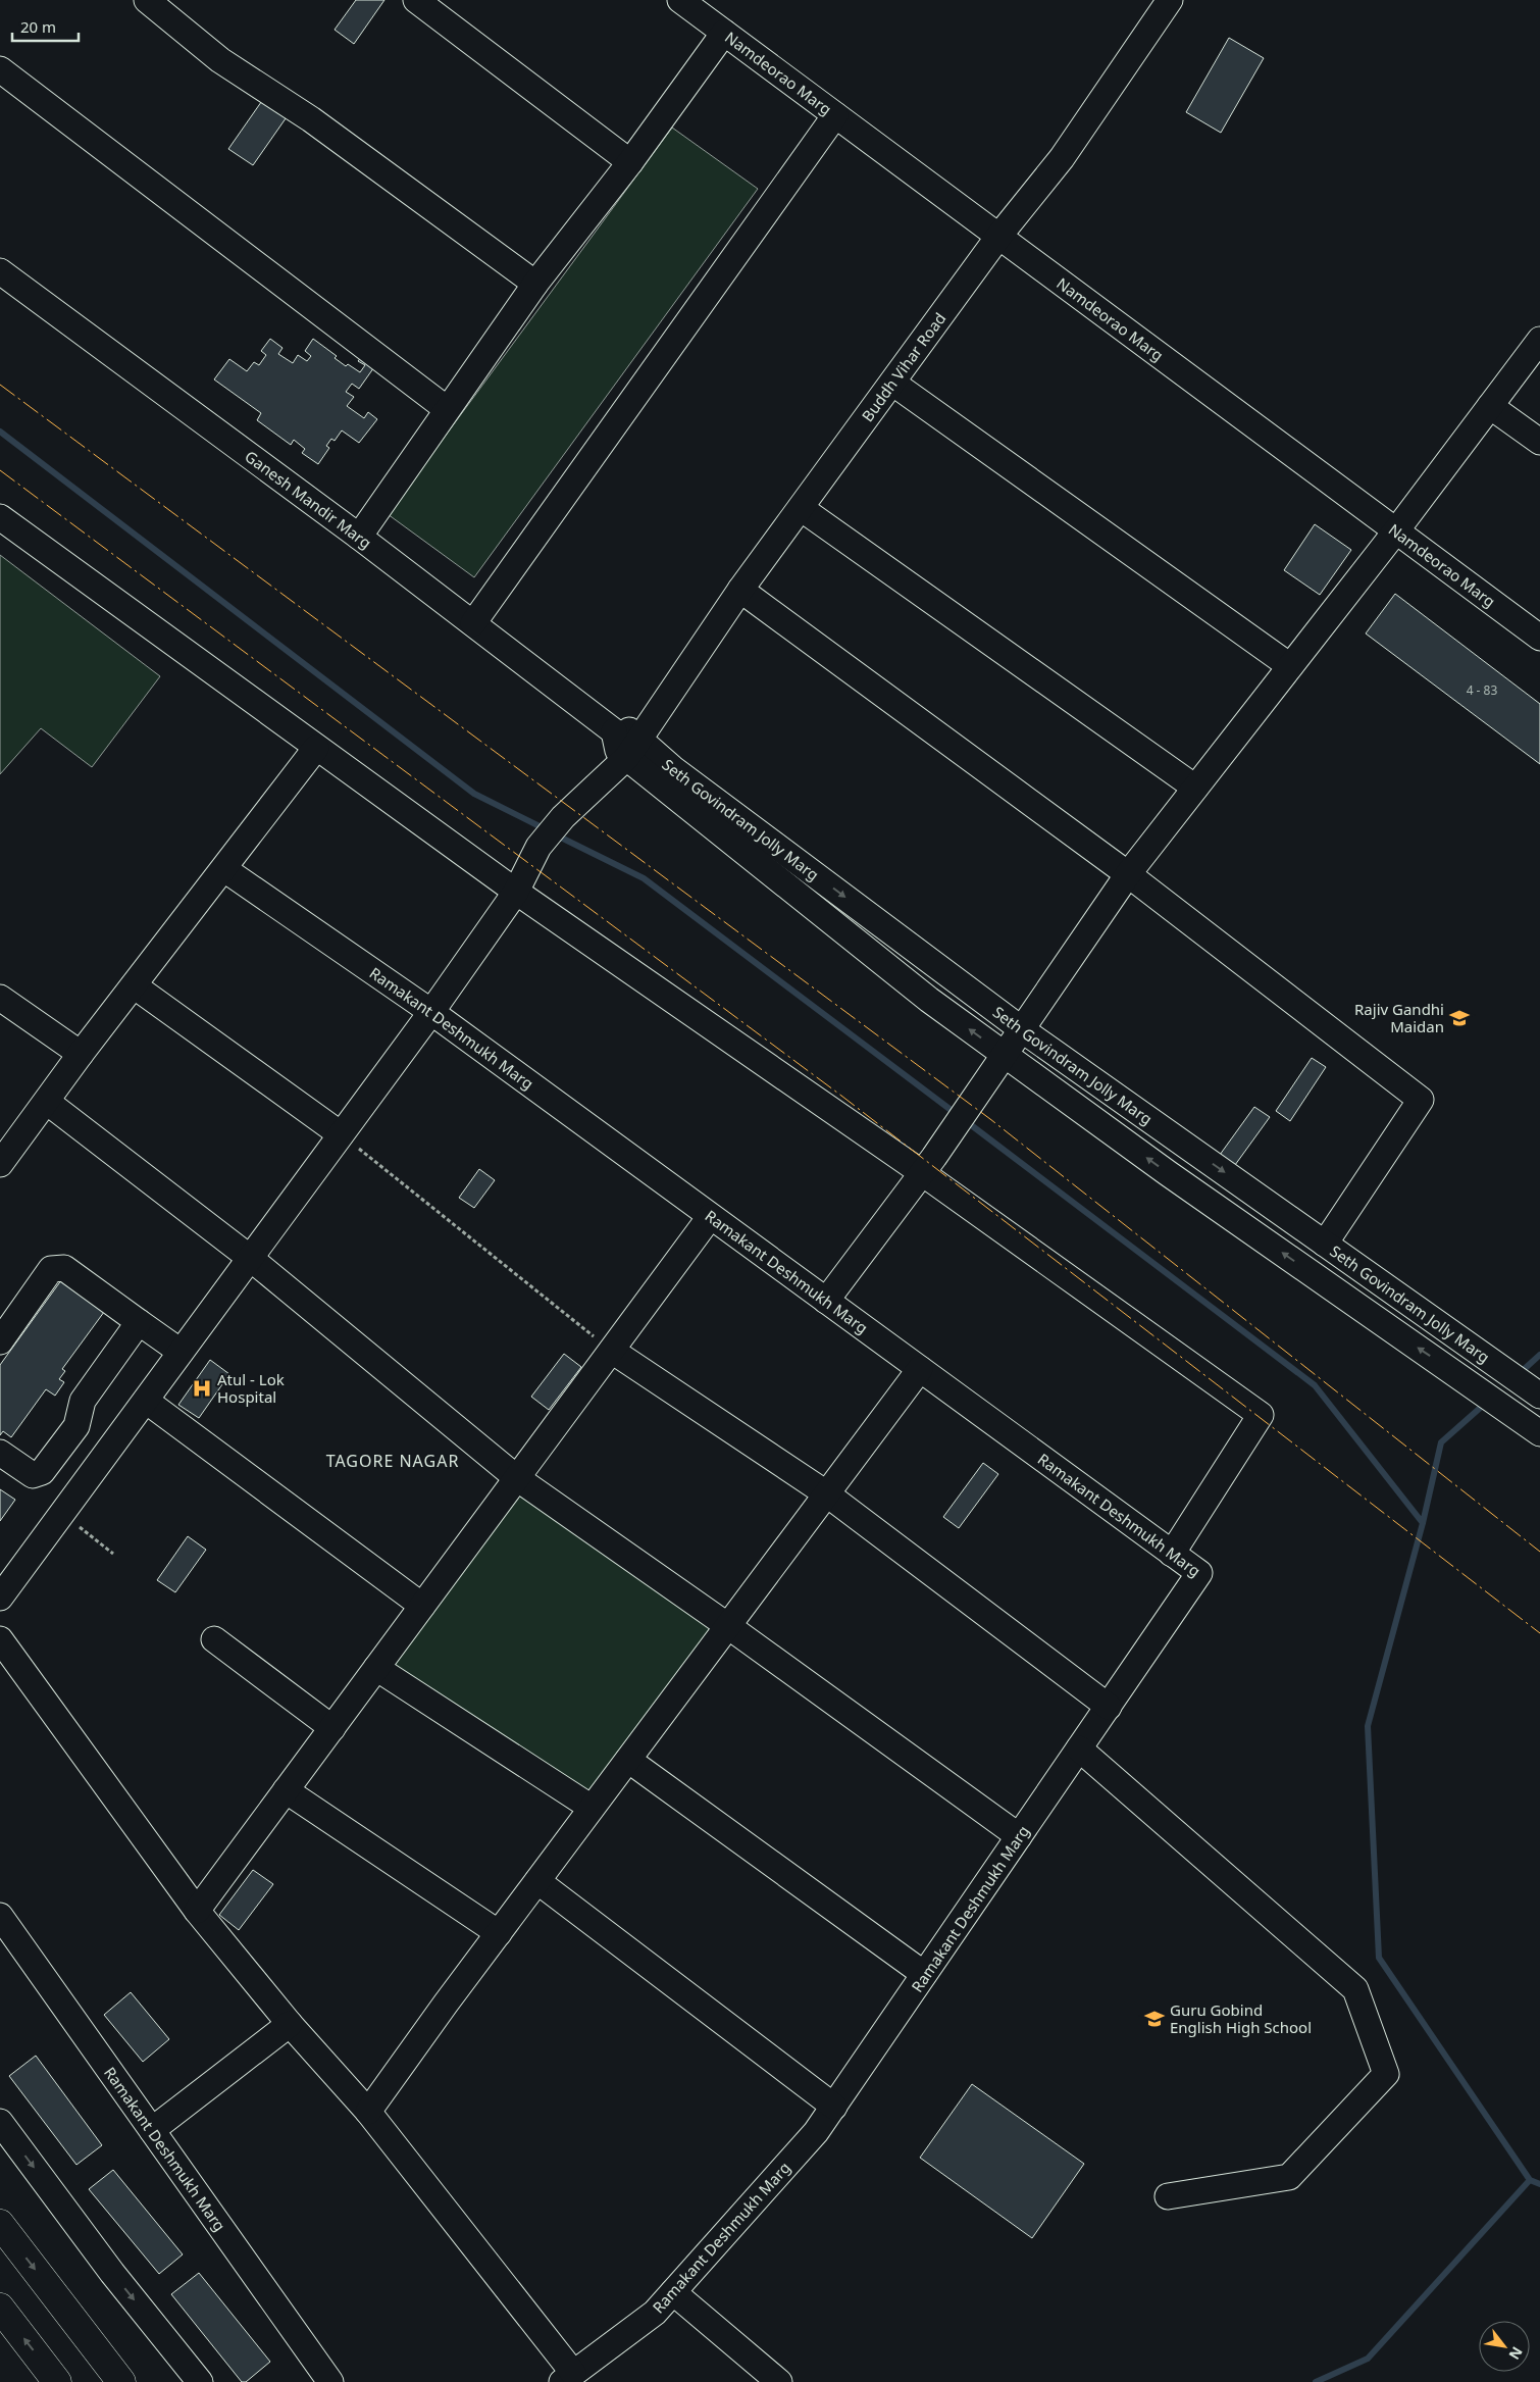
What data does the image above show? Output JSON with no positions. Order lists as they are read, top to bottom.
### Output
{
  "streets": {
    "street": [
      "Namdeorao Marg",
      "Buddh Vihar Road",
      "Ganesh Mandir Marg",
      "Seth Govindram Jolly Marg",
      "Ramakant Deshmukh Marg"
    ]
  },
  "crossings": [
    ["Namdeorao Marg", "Buddh Vihar Road"],
    ["Buddh Vihar Road", "Seth Govindram Jolly Marg"],
    ["Buddh Vihar Road", "Ramakant Deshmukh Marg"],
    ["Ganesh Mandir Marg", "Seth Govindram Jolly Marg"]
  ],
  "districts": ["TAGORE NAGAR"],
  "places": {
    "school or university": ["Rajiv Gandhi Maidan", "Guru Gobind English High School"],
    "hospital": ["Atul - Lok Hospital"]
  },
  "house_numbers": ["4 - 83"],
  "scale_bar": "20 m",
  "north": "bottom right"
}
